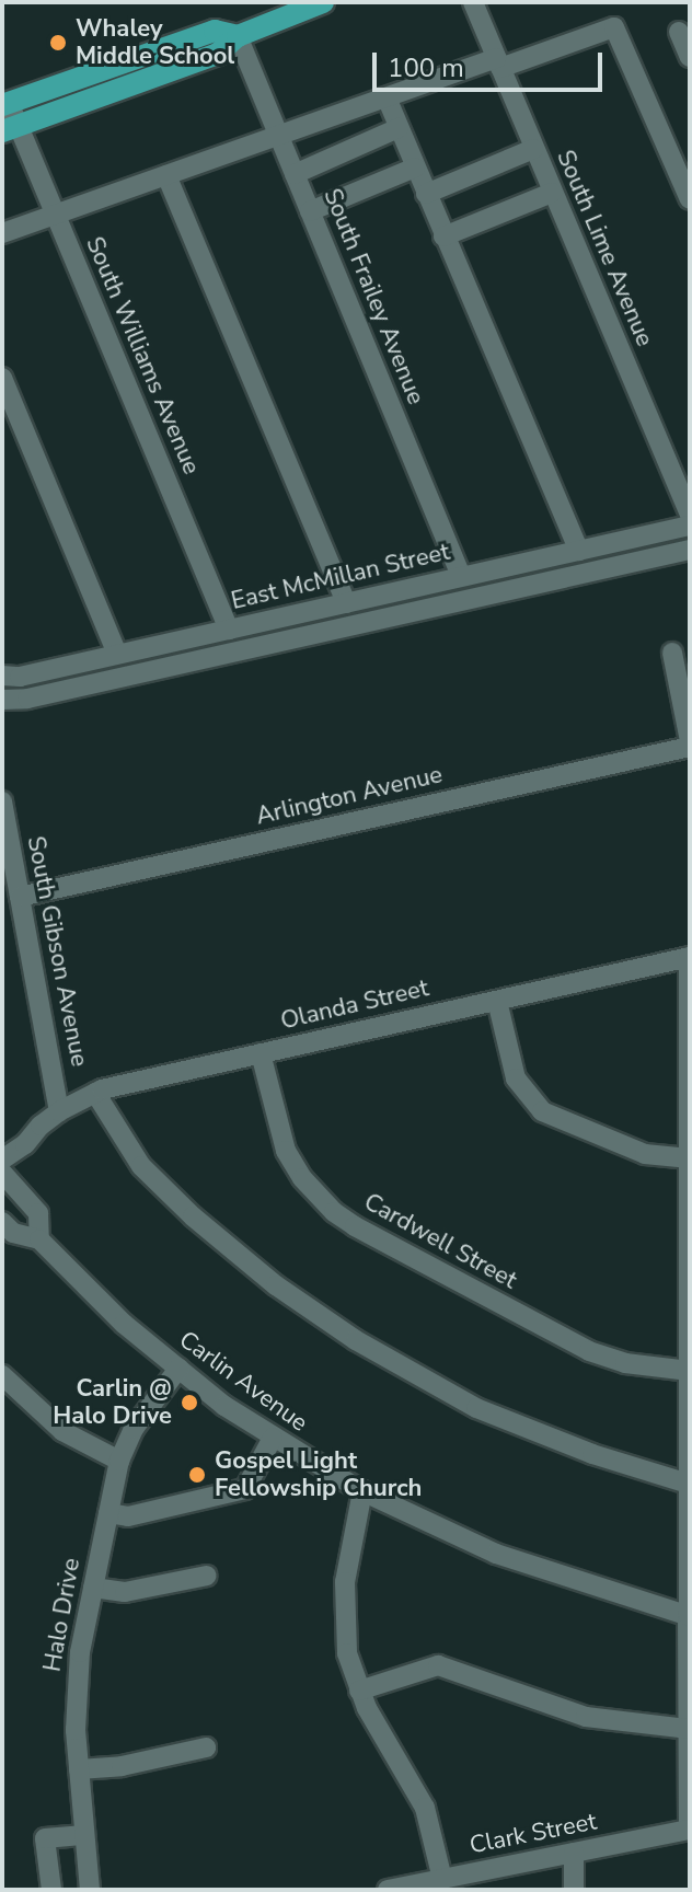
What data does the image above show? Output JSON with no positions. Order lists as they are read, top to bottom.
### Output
{
  "streets": {
    "street": [
      "South Lime Avenue",
      "South Frailey Avenue",
      "South Williams Avenue",
      "East McMillan Street",
      "Arlington Avenue",
      "South Gibson Avenue",
      "Olanda Street",
      "Cardwell Street",
      "Carlin Avenue",
      "Halo Drive",
      "Clark Street"
    ]
  },
  "crossings": [
    ["South Frailey Avenue", "East McMillan Street"],
    ["South Williams Avenue", "East McMillan Street"],
    ["Arlington Avenue", "South Gibson Avenue"],
    ["South Gibson Avenue", "Olanda Street"],
    ["Olanda Street", "Cardwell Street"],
    ["Carlin Avenue", "Halo Drive"]
  ],
  "places": ["Whaley Middle School", "Carlin @ Halo Drive", "Gospel Light Fellowship Church"],
  "scale_bar": "100 m"
}
